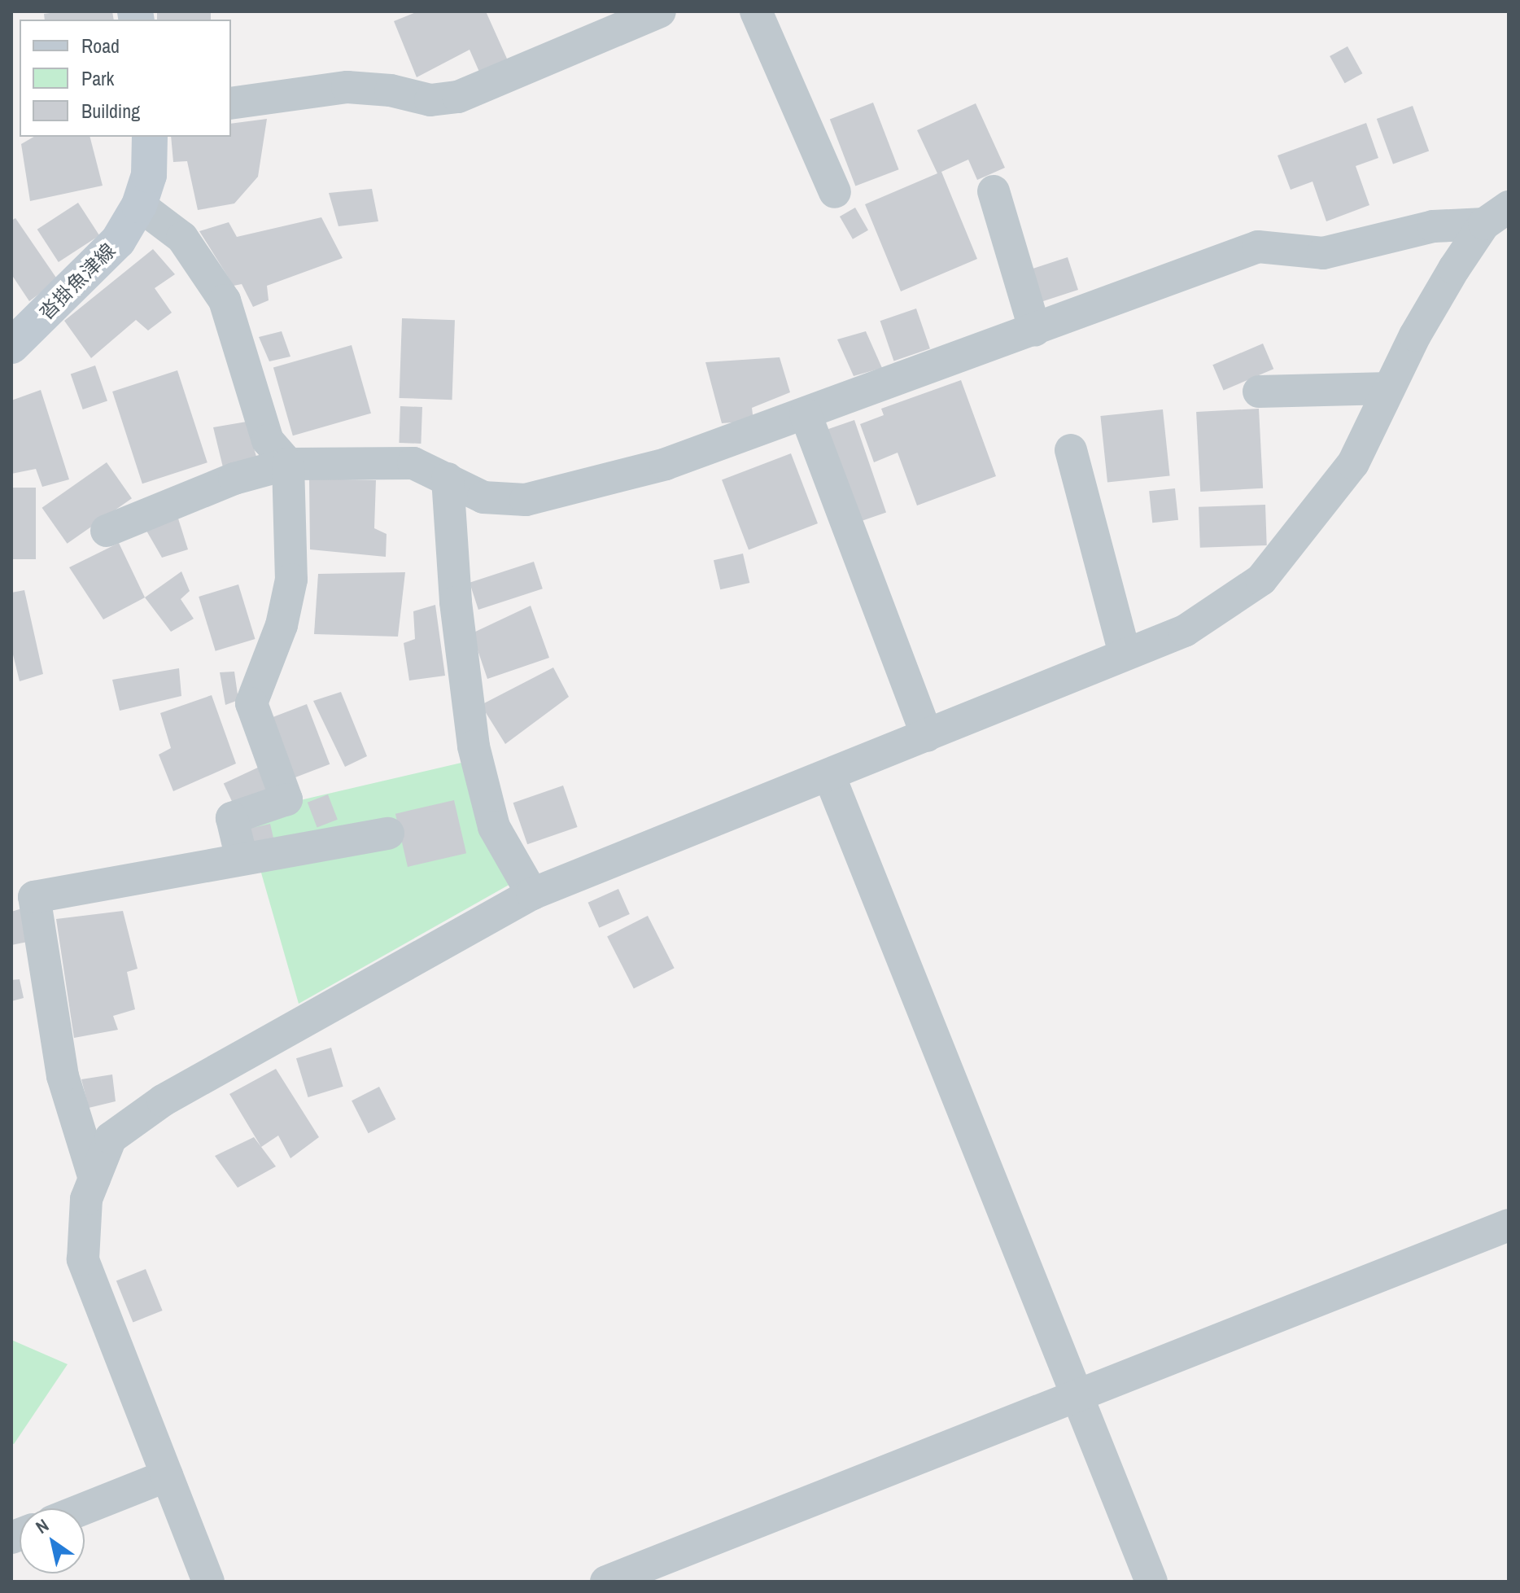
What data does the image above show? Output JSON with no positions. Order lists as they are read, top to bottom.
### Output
{
  "streets": {
    "main road": ["沓掛魚津線"]
  },
  "legend": ["Road", "Park", "Building"],
  "north": "top left"
}
